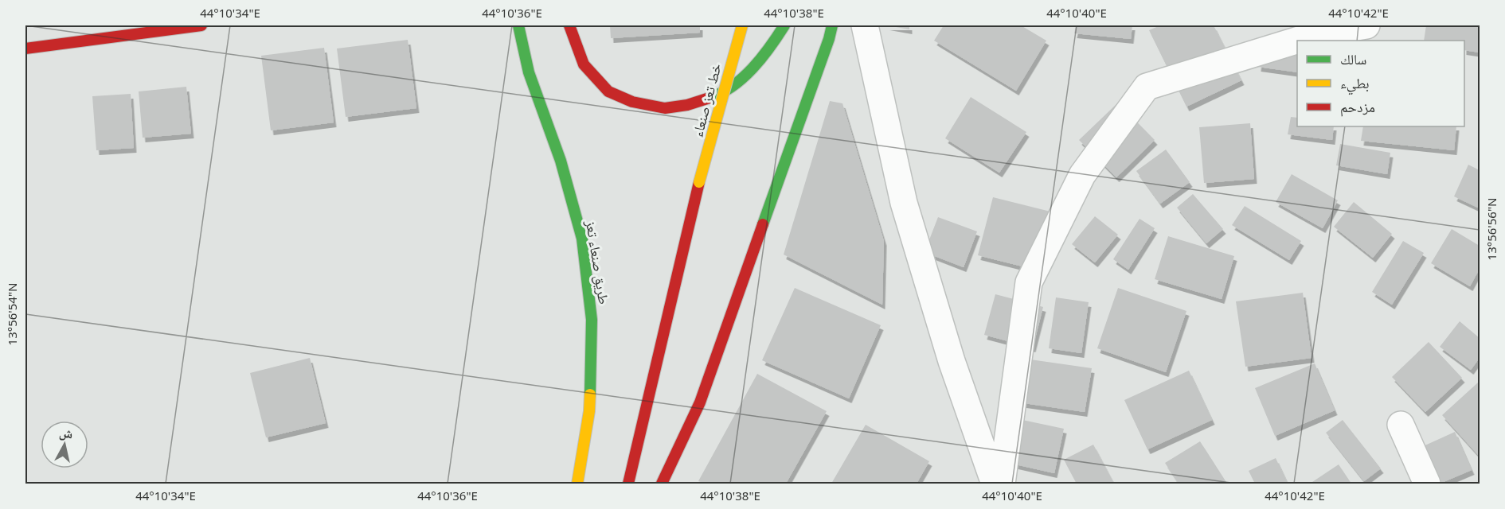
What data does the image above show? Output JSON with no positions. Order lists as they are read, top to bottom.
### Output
{
  "streets": {
    "main road": ["خط تعز صنعاء", "طريق صنعاء تعز"]
  },
  "legend": ["سالك", "بطيء", "مزدحم"],
  "north": "top",
  "coordinates": [
    "44°10'34\"E",
    "44°10'36\"E",
    "44°10'38\"E",
    "44°10'40\"E",
    "44°10'42\"E",
    "13°56'56\"N",
    "13°56'54\"N"
  ]
}
